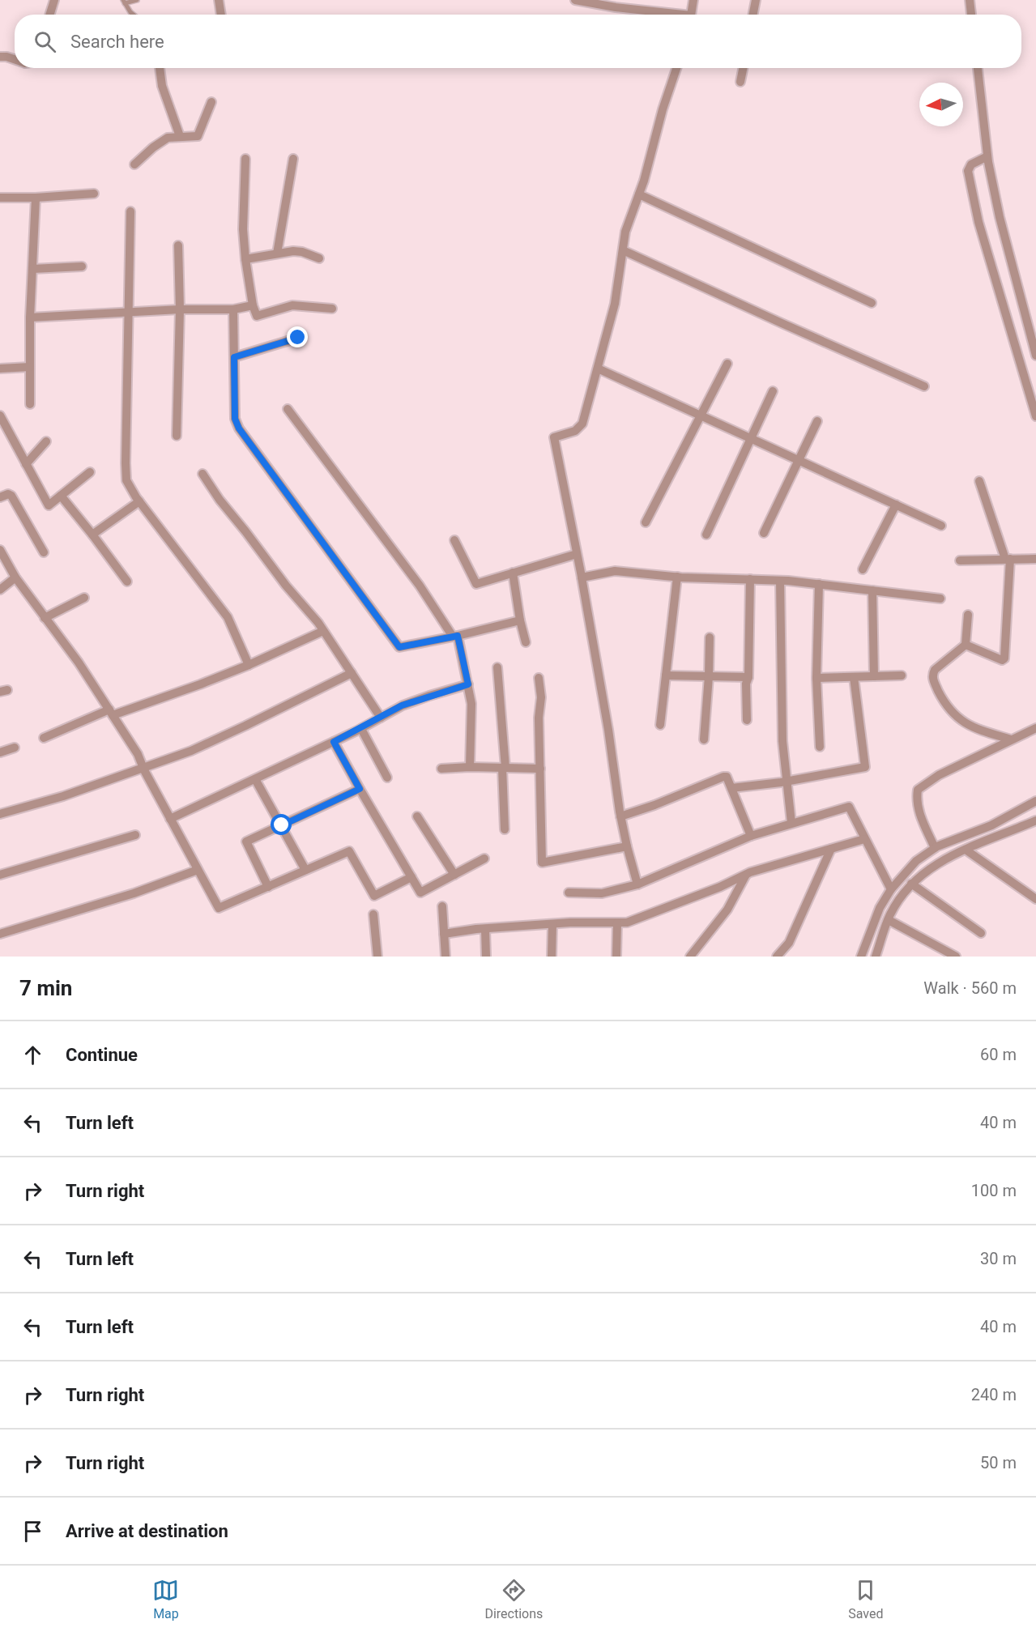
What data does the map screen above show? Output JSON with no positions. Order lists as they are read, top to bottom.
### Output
{
  "north": "left",
  "page": {
    "search": "Search here",
    "heading": ["7 min", "Walk · 560 m"],
    "list": [
      ["Continue", "60 m"],
      ["Turn left", "40 m"],
      ["Turn right", "100 m"],
      ["Turn left", "30 m"],
      ["Turn left", "40 m"],
      ["Turn right", "240 m"],
      ["Turn right", "50 m"],
      "Arrive at destination"
    ],
    "nav": ["Map", "Directions", "Saved"]
  }
}
